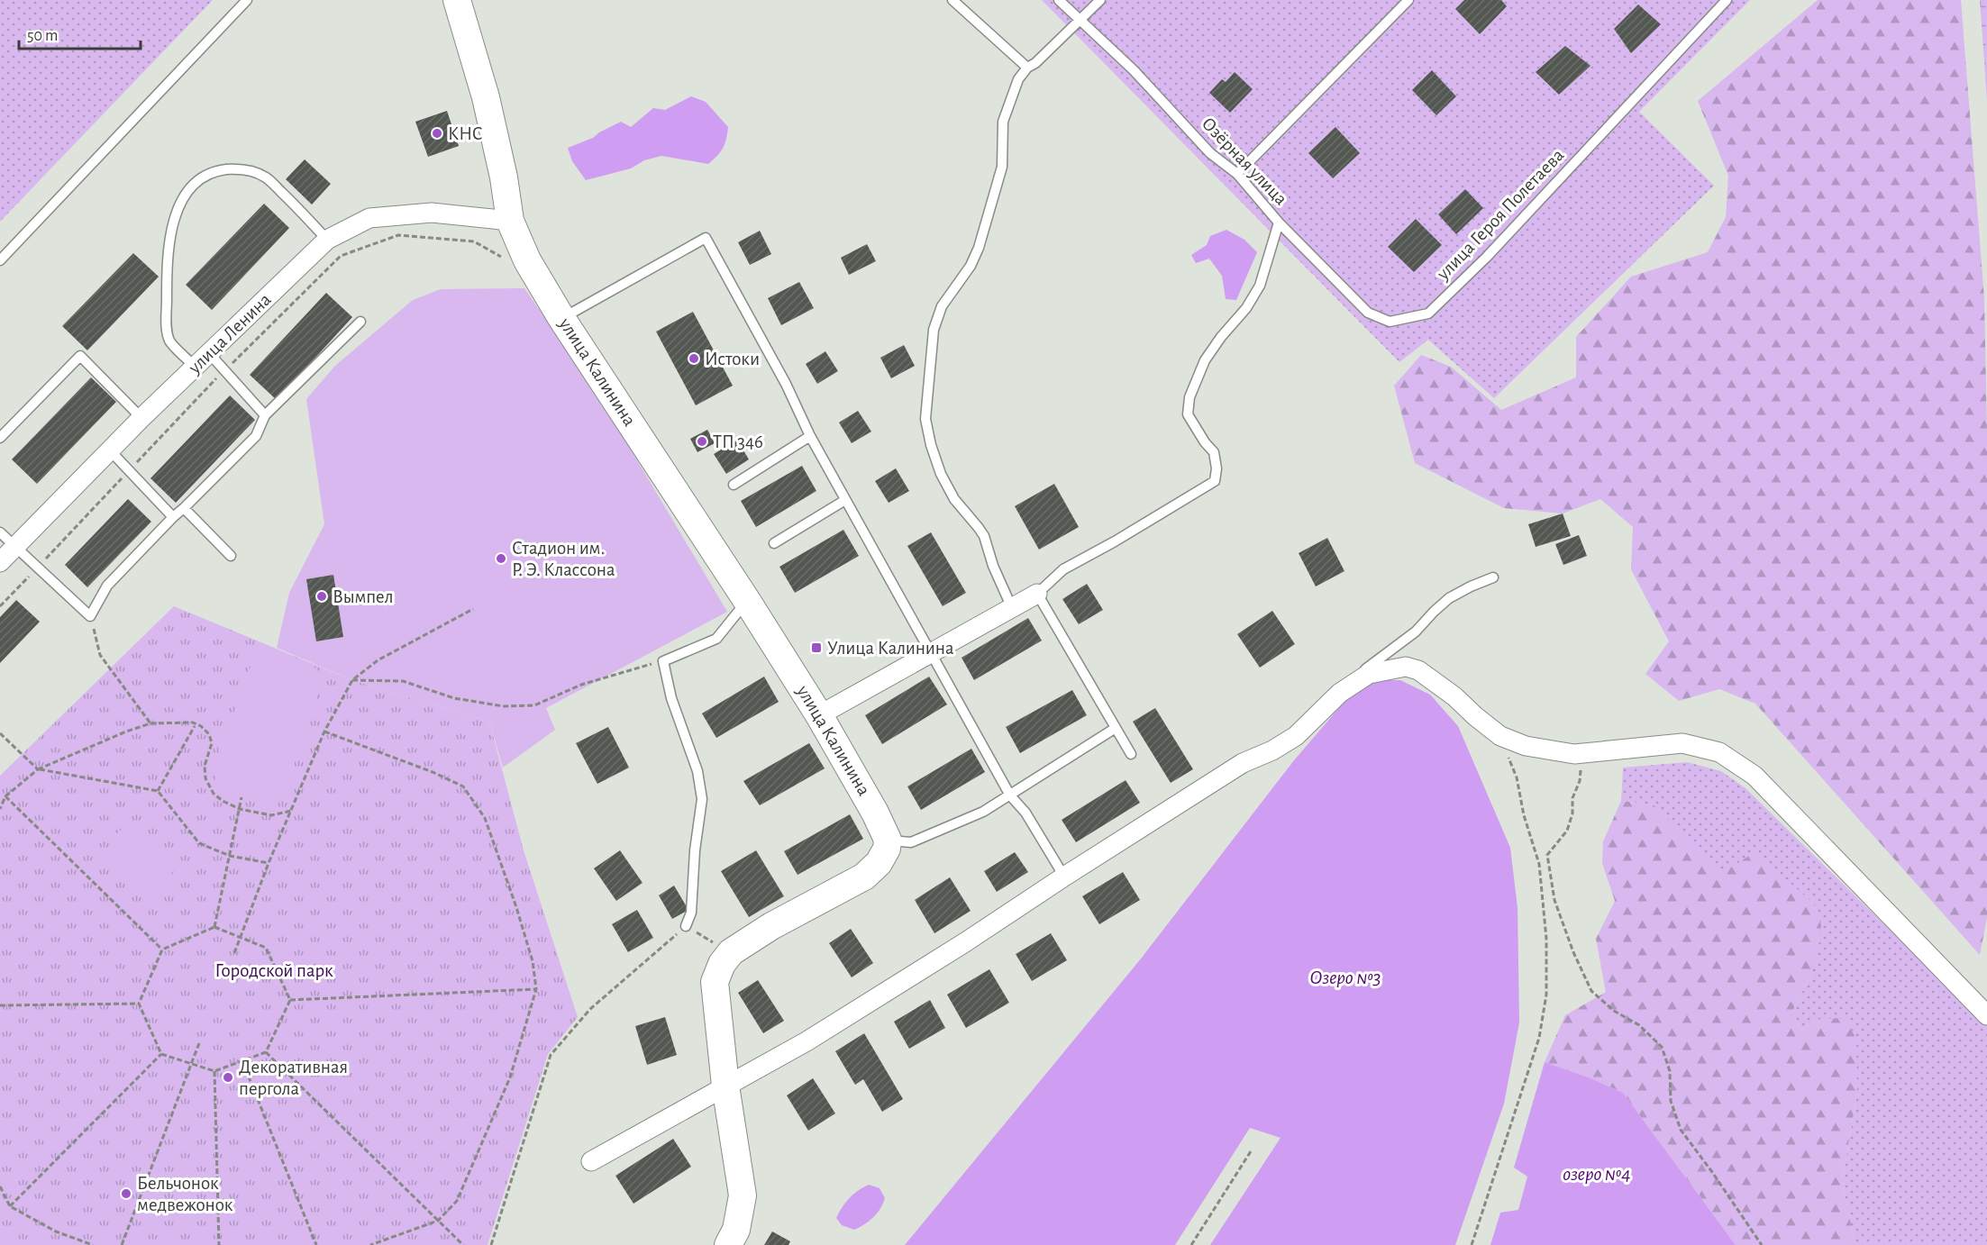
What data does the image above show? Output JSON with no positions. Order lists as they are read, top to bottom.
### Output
{
  "streets": {
    "street": ["улица Ленина", "улица Калинина"],
    "lane": ["Озёрная улица", "улица Героя Полетаева"]
  },
  "crossings": [
    ["Озёрная улица", "улица Героя Полетаева"],
    ["улица Ленина", "улица Калинина"]
  ],
  "water": ["Озеро №3", "озеро №4"],
  "parks": ["Городской парк"],
  "places": {
    "other": [
      "КНС",
      "Истоки",
      "ТП 346",
      "Стадион им. Р. Э. Классона",
      "Вымпел",
      "Декоративная пергола",
      "Бельчонок медвежонок"
    ],
    "transit": ["Улица Калинина"]
  },
  "scale_bar": "50 m"
}
